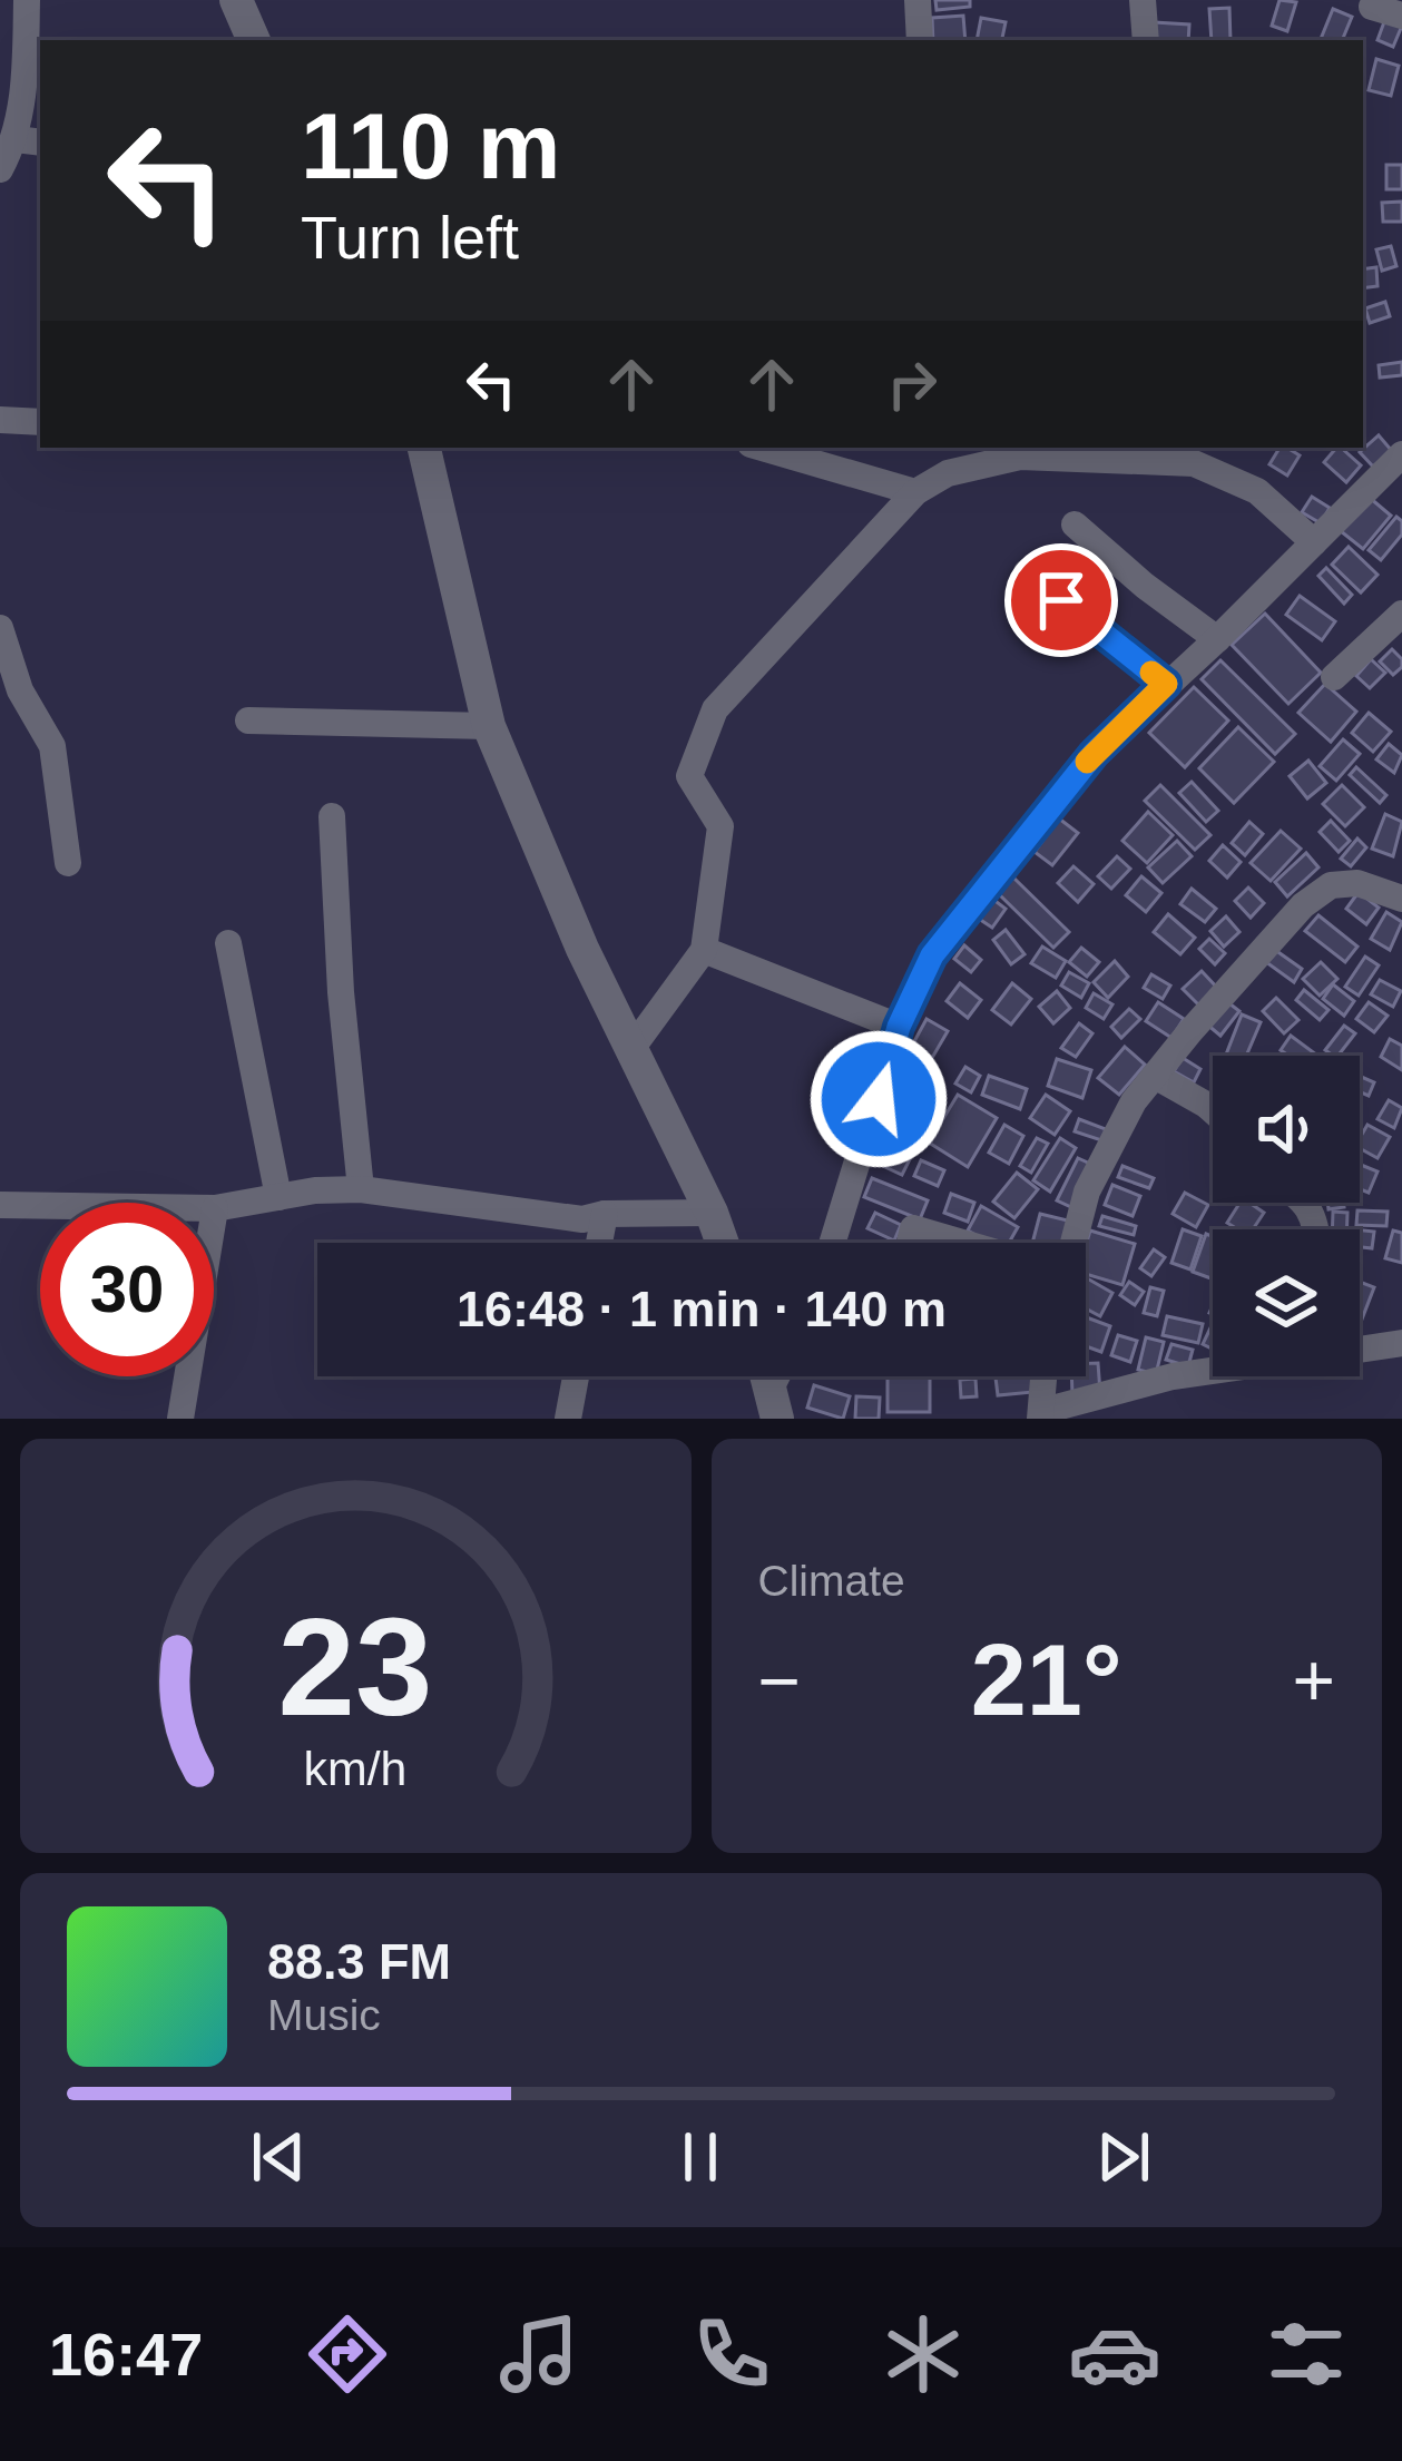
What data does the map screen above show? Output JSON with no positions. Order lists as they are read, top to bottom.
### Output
{
  "page": {
    "turn": ["110 m", "Turn left"],
    "limit": "30",
    "trip": "16:48 · 1 min · 140 m",
    "tile": "Climate",
    "heat": ["−", "21°", "+"],
    "song": ["88.3 FM", "Music"],
    "tabs": "16:47",
    "gauge": ["23", "km/h"]
  }
}
